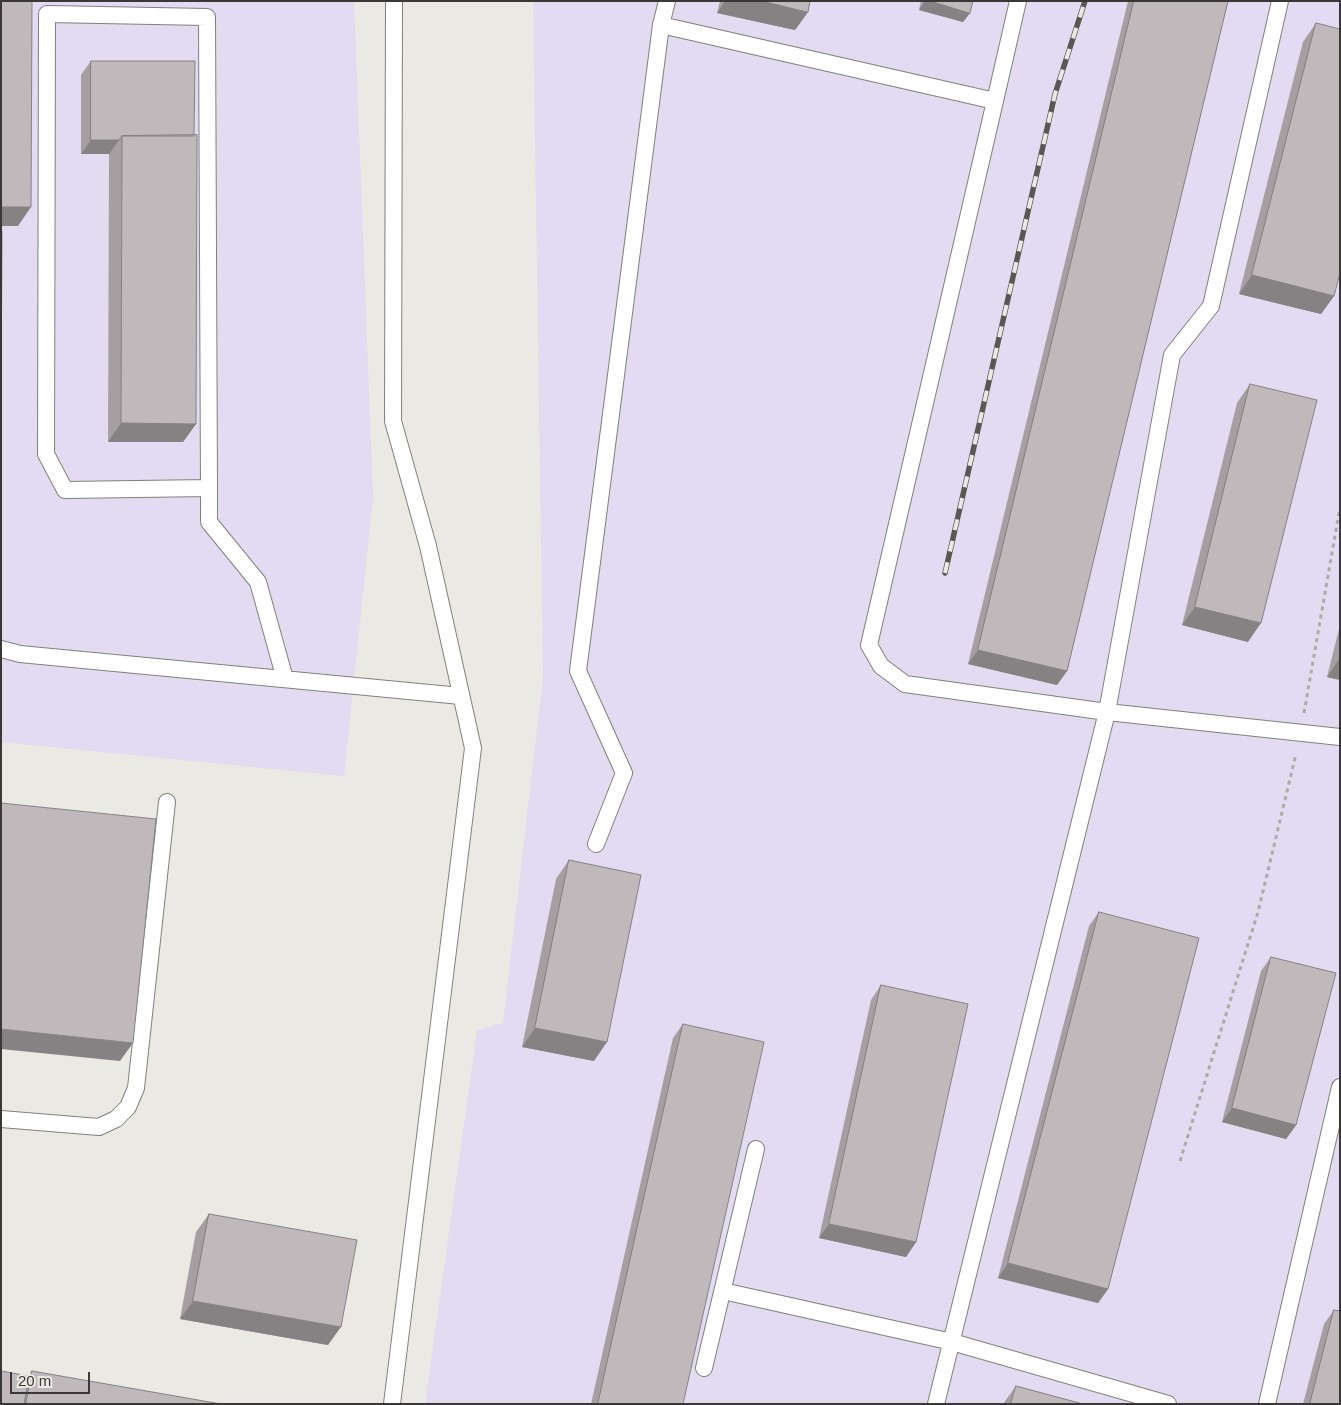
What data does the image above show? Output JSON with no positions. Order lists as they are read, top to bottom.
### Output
{
  "scale_bar": "20 m"
}
